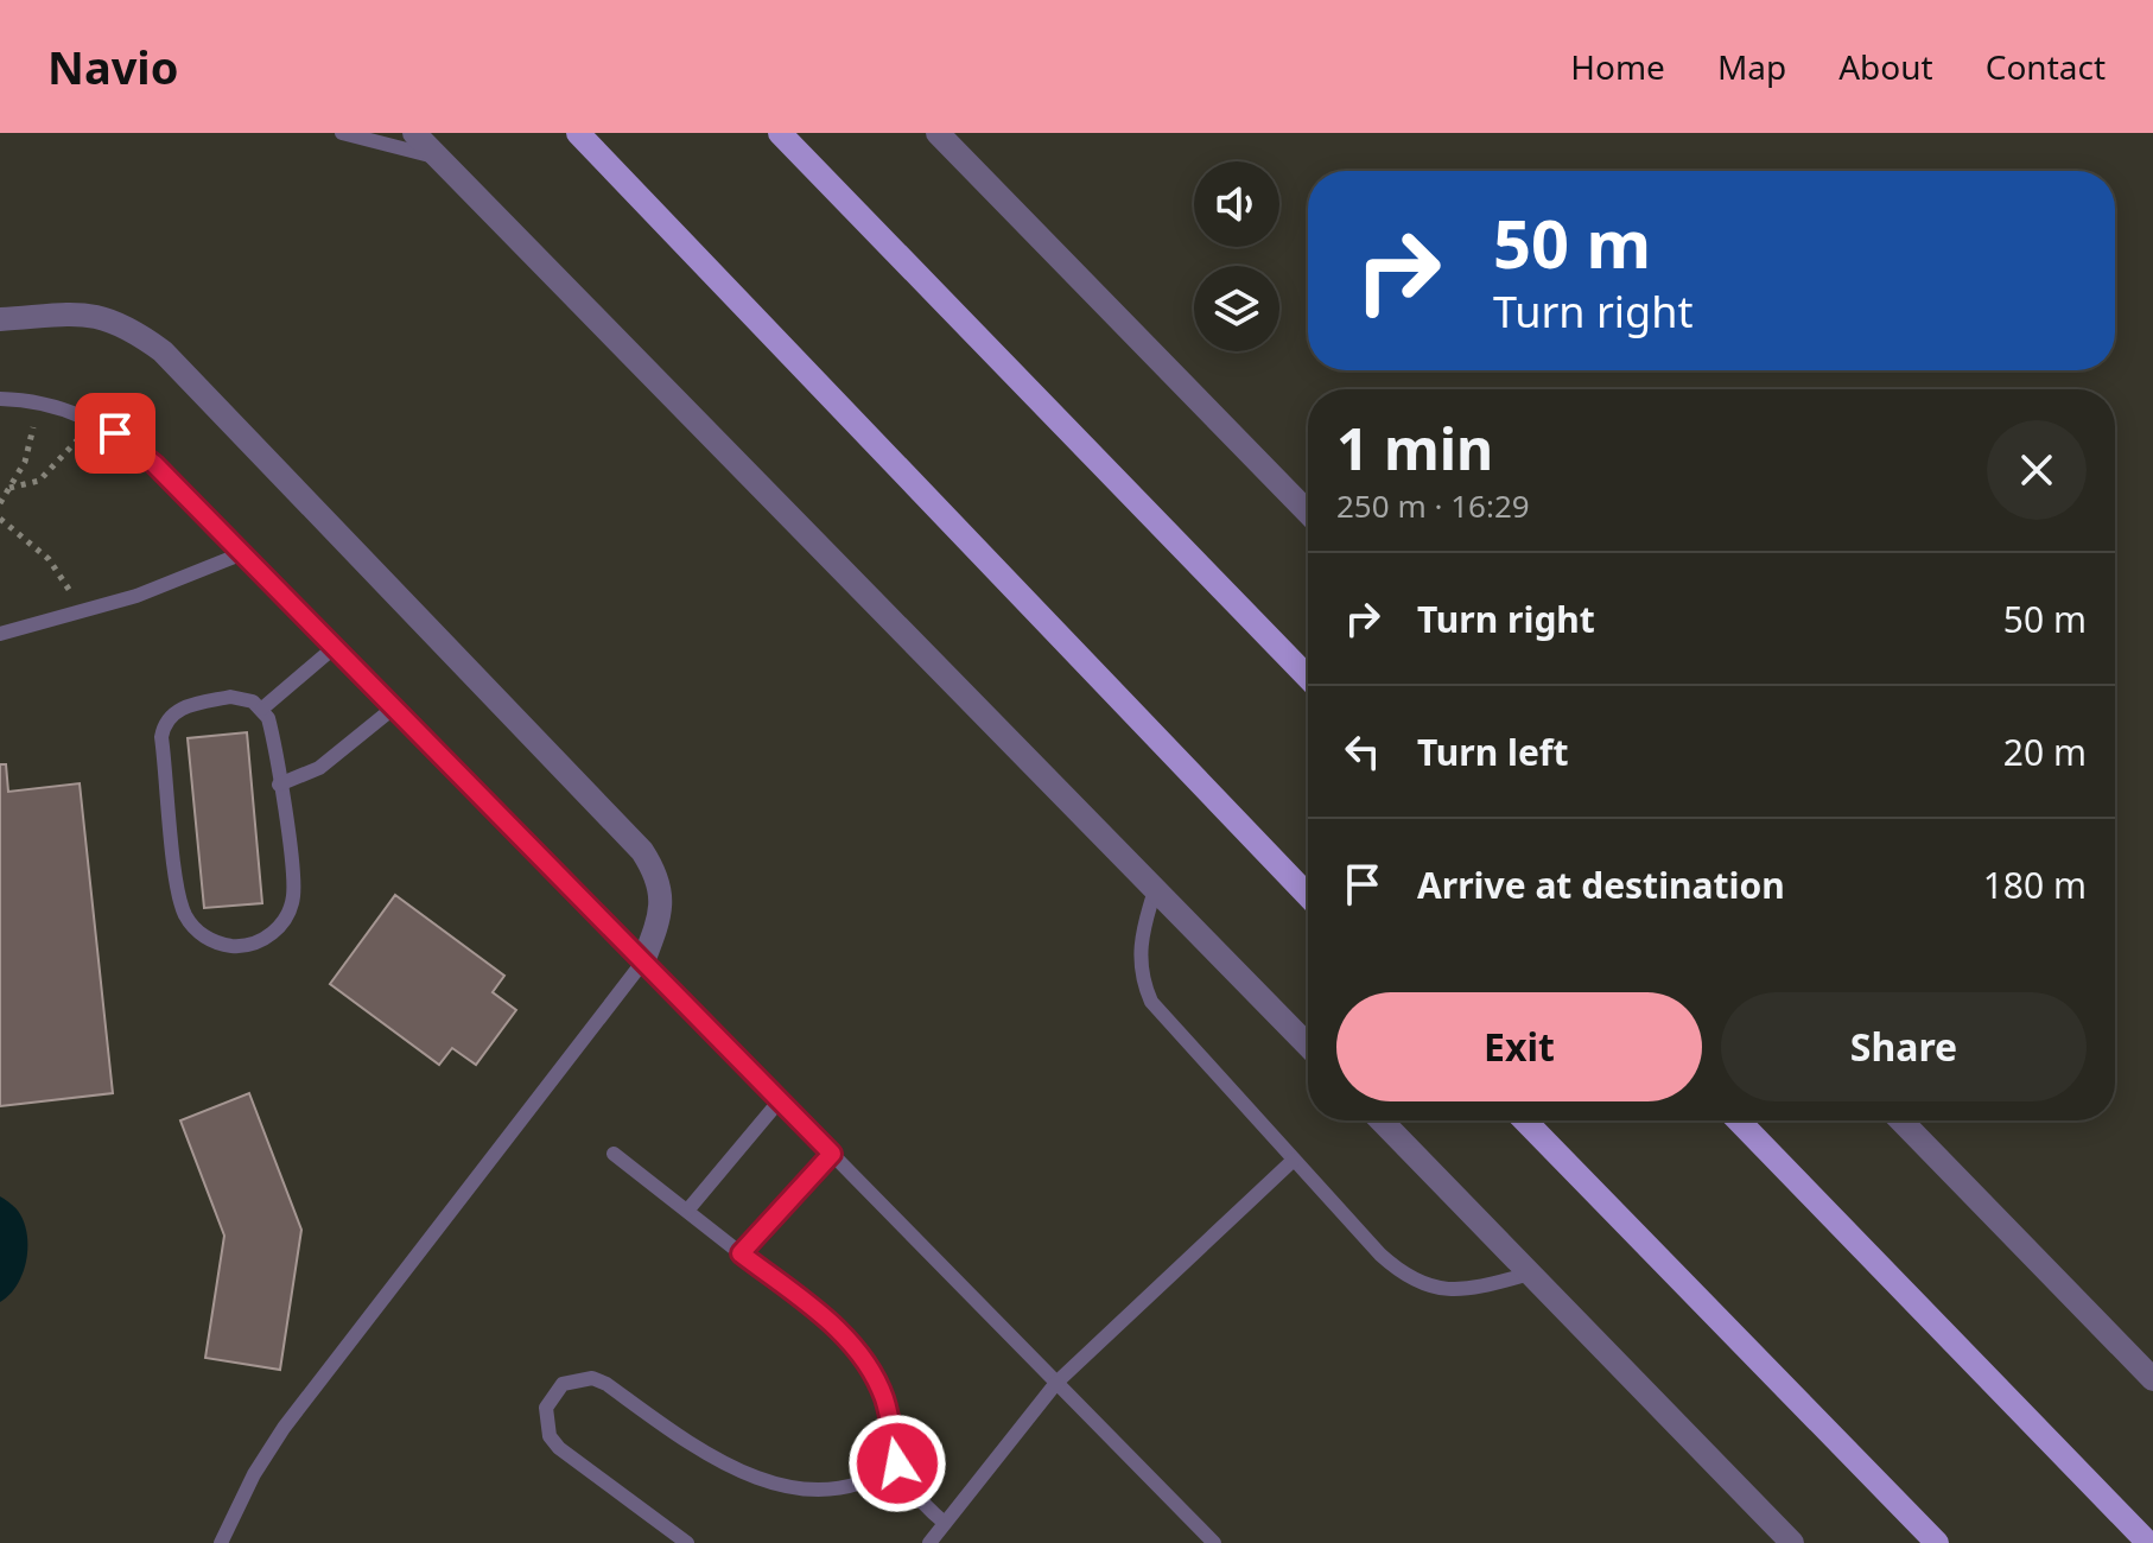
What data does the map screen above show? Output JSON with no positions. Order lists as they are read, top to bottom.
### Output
{
  "page": {
    "header": "Navio",
    "nav": [
      "Home",
      "Map",
      "About",
      "Contact"
    ],
    "turn": ["50 m", "Turn right"],
    "heading": ["1 min", "250 m · 16:29"],
    "list": [
      {
        "name": "Turn right",
        "value": "50 m"
      },
      {
        "name": "Turn left",
        "value": "20 m"
      },
      {
        "name": "Arrive at destination",
        "value": "180 m"
      }
    ],
    "buttons": ["Exit", "Share"]
  }
}
